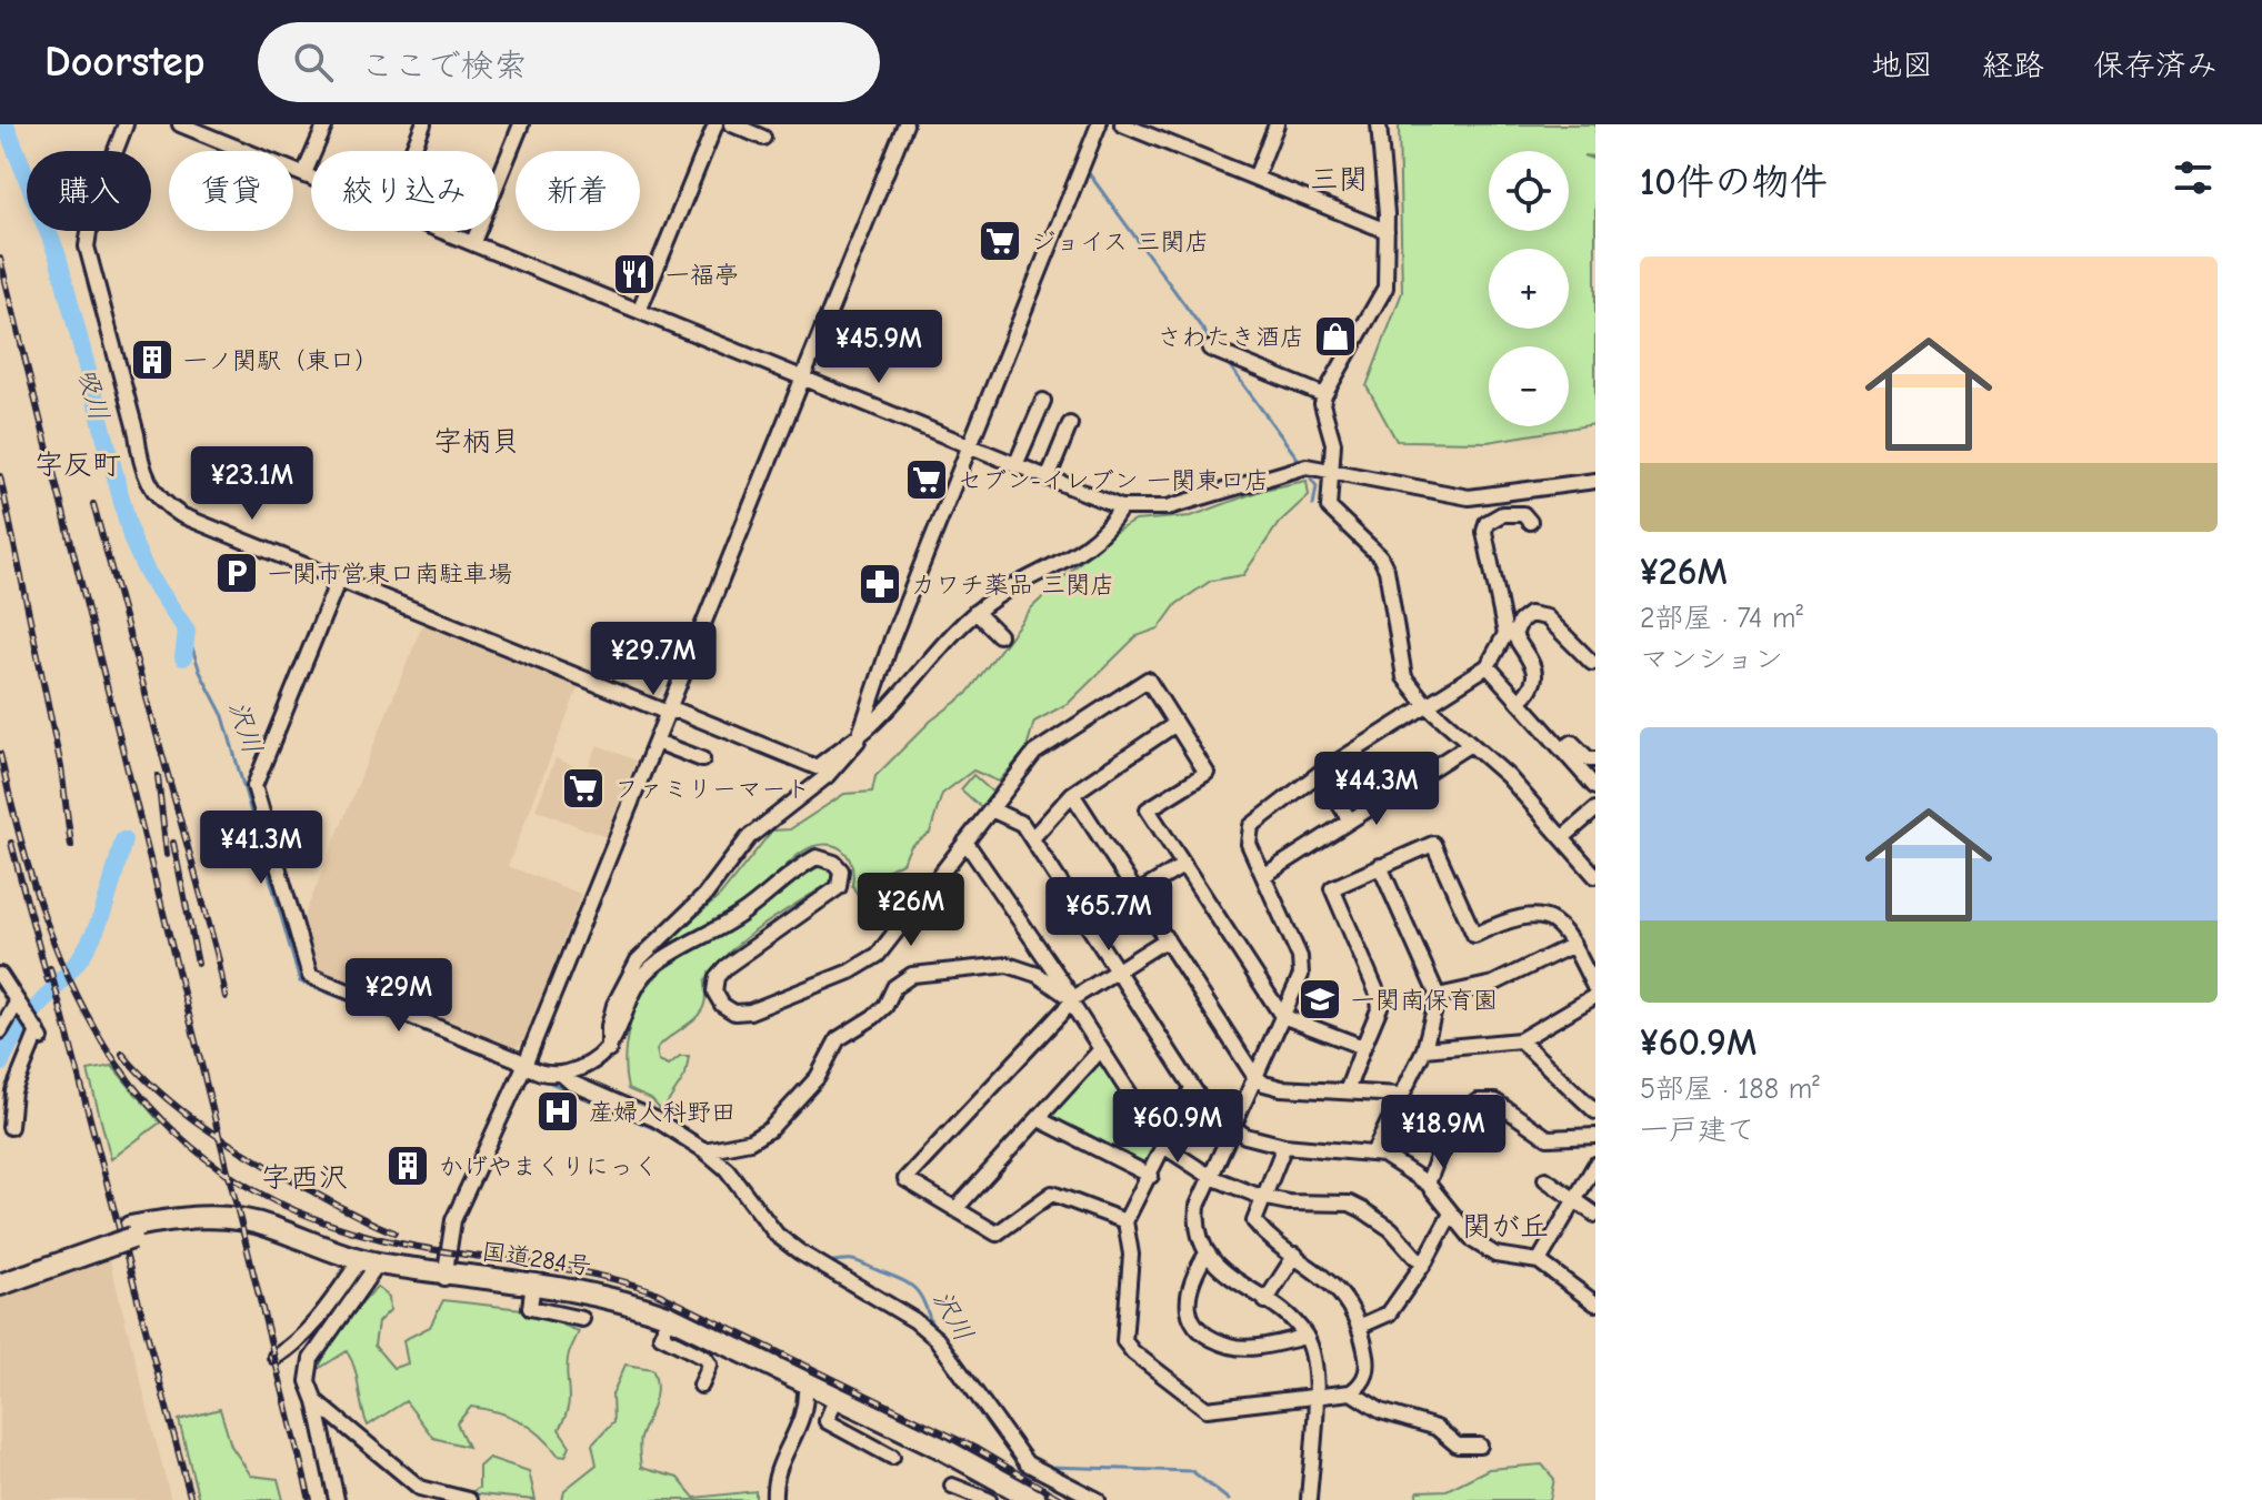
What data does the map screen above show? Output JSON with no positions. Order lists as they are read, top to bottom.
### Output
{
  "streets": {
    "highway": ["国道284号"]
  },
  "districts": [
    "三関",
    "字柄貝",
    "字反町",
    "字西沢",
    "関が丘"
  ],
  "water": ["吸川", "沢川"],
  "places": {
    "supermarket": ["ジョイス 三関店", "セブン-イレブン 一関東口店", "ファミリーマート"],
    "restaurant": ["一福亭"],
    "shop": ["さわたき酒店"],
    "building": ["一ノ関駅（東口）", "かげやまくりにっく"],
    "parking": ["一関市営東口南駐車場"],
    "pharmacy": ["カワチ薬品 三関店"],
    "school or university": ["一関南保育園"],
    "hospital": ["産婦人科野田"]
  },
  "page": {
    "header": "Doorstep",
    "search": "ここで検索",
    "nav": ["地図", "経路", "保存済み"],
    "heading": "10件の物件",
    "map_buttons": ["+", "−"],
    "chip": [
      "購入",
      "賃貸",
      "絞り込み",
      "新着"
    ],
    "list": [
      {
        "name": "¥26M",
        "note": "2部屋 · 74 m² · マンション"
      },
      {
        "name": "¥60.9M",
        "note": "5部屋 · 188 m² · 一戸建て"
      }
    ],
    "price": [
      "¥45.9M",
      "¥23.1M",
      "¥29.7M",
      "¥44.3M",
      "¥41.3M",
      "¥26M",
      "¥65.7M",
      "¥29M",
      "¥60.9M",
      "¥18.9M"
    ]
  }
}
